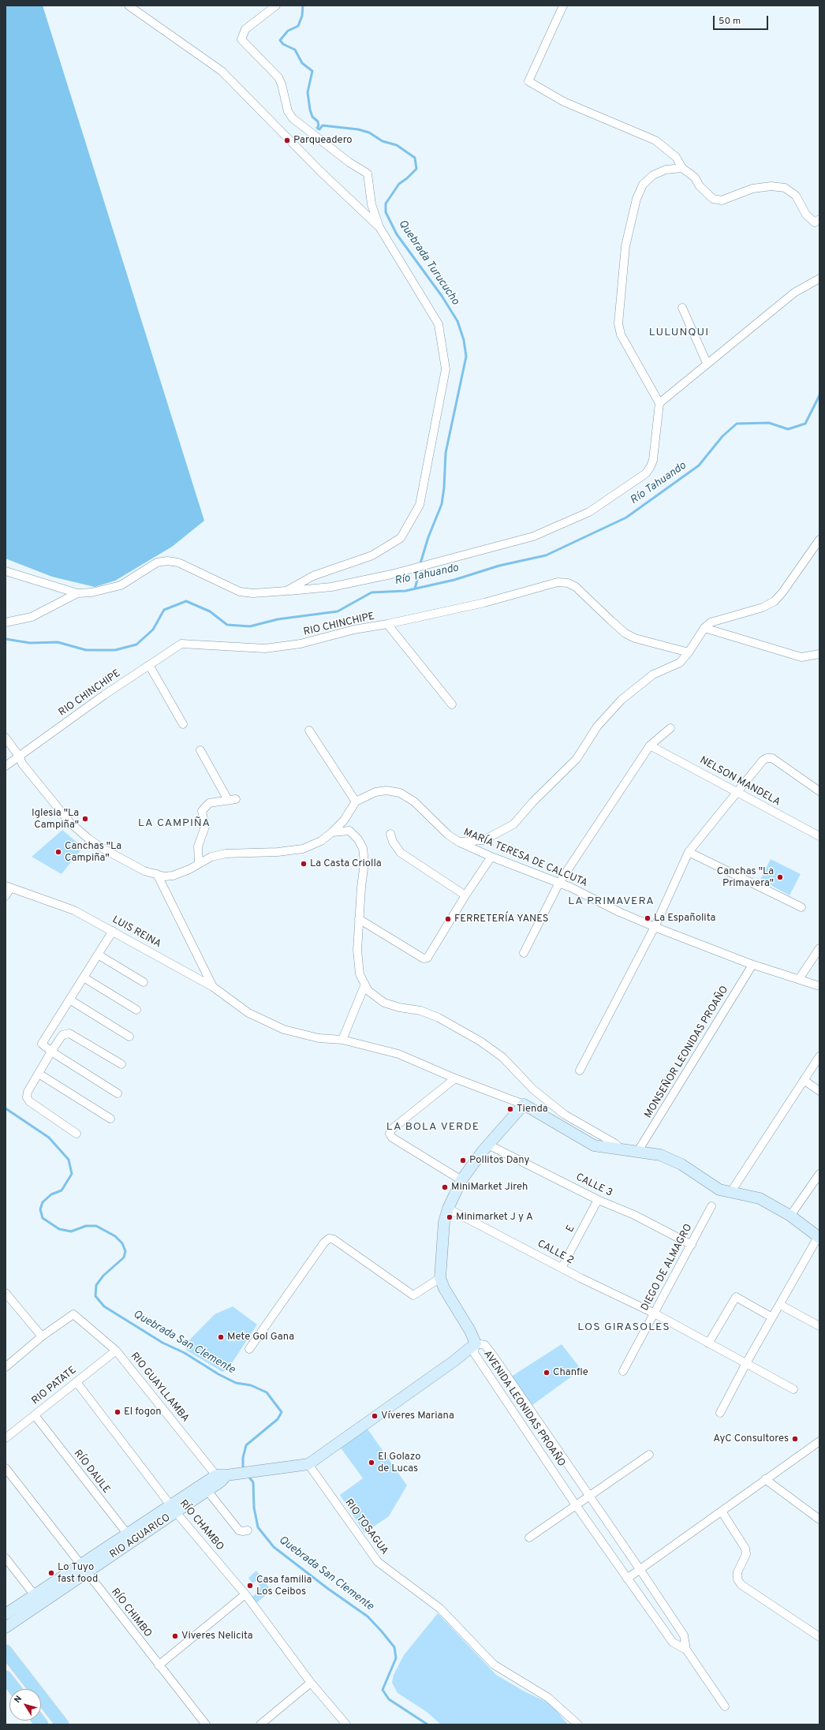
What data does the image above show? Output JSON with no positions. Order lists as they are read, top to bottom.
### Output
{
  "streets": {
    "main road": ["RIO AGUARICO"],
    "street": [
      "RIO CHINCHIPE",
      "NELSON MANDELA",
      "MARÍA TERESA DE CALCUTA",
      "LUIS REINA",
      "MONSEÑOR LEONIDAS PROAÑO",
      "CALLE 3",
      "E",
      "CALLE 2",
      "DIEGO DE ALMAGRO",
      "RIO PATATE",
      "RIO GUAYLLAMBA",
      "AVENIDA LEONIDAS PROAÑO",
      "RÍO DAULE",
      "RÍO CHAMBO",
      "RIO TOSAGUA",
      "RÍO CHIMBO"
    ]
  },
  "crossings": [
    ["MARÍA TERESA DE CALCUTA", "MONSEÑOR LEONIDAS PROAÑO"],
    ["CALLE 3", "E"],
    ["CALLE 3", "DIEGO DE ALMAGRO"],
    ["E", "CALLE 2"],
    ["CALLE 2", "DIEGO DE ALMAGRO"],
    ["RIO PATATE", "RIO GUAYLLAMBA"],
    ["RIO PATATE", "RÍO DAULE"],
    ["RIO PATATE", "RÍO CHAMBO"],
    ["RIO GUAYLLAMBA", "RIO AGUARICO"],
    ["RÍO DAULE", "RIO AGUARICO"],
    ["RÍO CHAMBO", "RIO AGUARICO"],
    ["RIO AGUARICO", "RÍO CHIMBO"]
  ],
  "districts": [
    "LULUNQUI",
    "LA CAMPIÑA",
    "LA PRIMAVERA",
    "LA BOLA VERDE",
    "LOS GIRASOLES"
  ],
  "water": ["Quebrada Turucucho", "Río Tahuando", "Quebrada San Clemente"],
  "places": [
    "Parqueadero",
    "Iglesia \"La Campiña\"",
    "Canchas \"La Campiña\"",
    "La Casta Criolla",
    "Canchas \"La Primavera\"",
    "La Españolita",
    "FERRETERÍA YANES",
    "Tienda",
    "Pollitos Dany",
    "MiniMarket Jireh",
    "Minimarket J y A",
    "Mete Gol Gana",
    "Chanfle",
    "El fogon",
    "Víveres Mariana",
    "AyC Consultores",
    "El Golazo de Lucas",
    "Lo Tuyo fast food",
    "Casa familia Los Ceibos",
    "Viveres Nelicita"
  ],
  "scale_bar": "50 m",
  "north": "top left"
}
